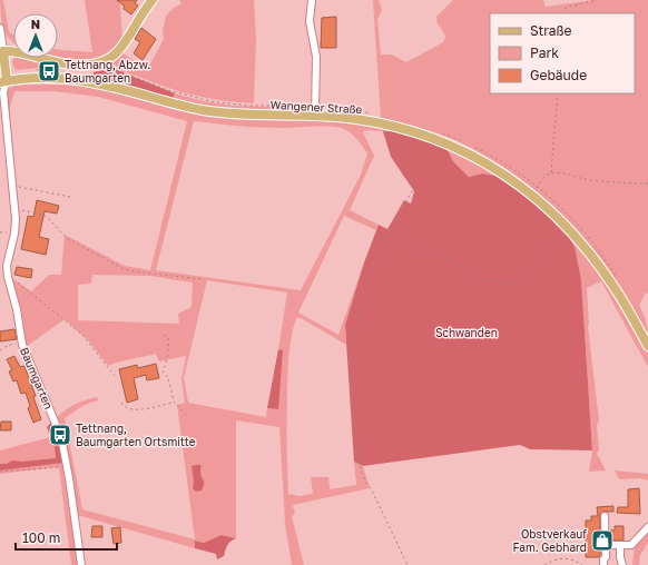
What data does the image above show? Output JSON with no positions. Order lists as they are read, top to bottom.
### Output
{
  "streets": {
    "main road": ["Wangener Straße"],
    "street": ["Baumgarten"]
  },
  "crossings": [
    ["Wangener Straße", "Baumgarten"]
  ],
  "parks": ["Schwanden"],
  "places": {
    "bus stop": ["Tettnang, Abzw. Baumgarten", "Tettnang, Baumgarten Ortsmitte"],
    "shop": ["Obstverkauf Fam. Gebhard"]
  },
  "legend": ["Straße", "Park", "Gebäude"],
  "scale_bar": "100 m",
  "north": "top"
}
